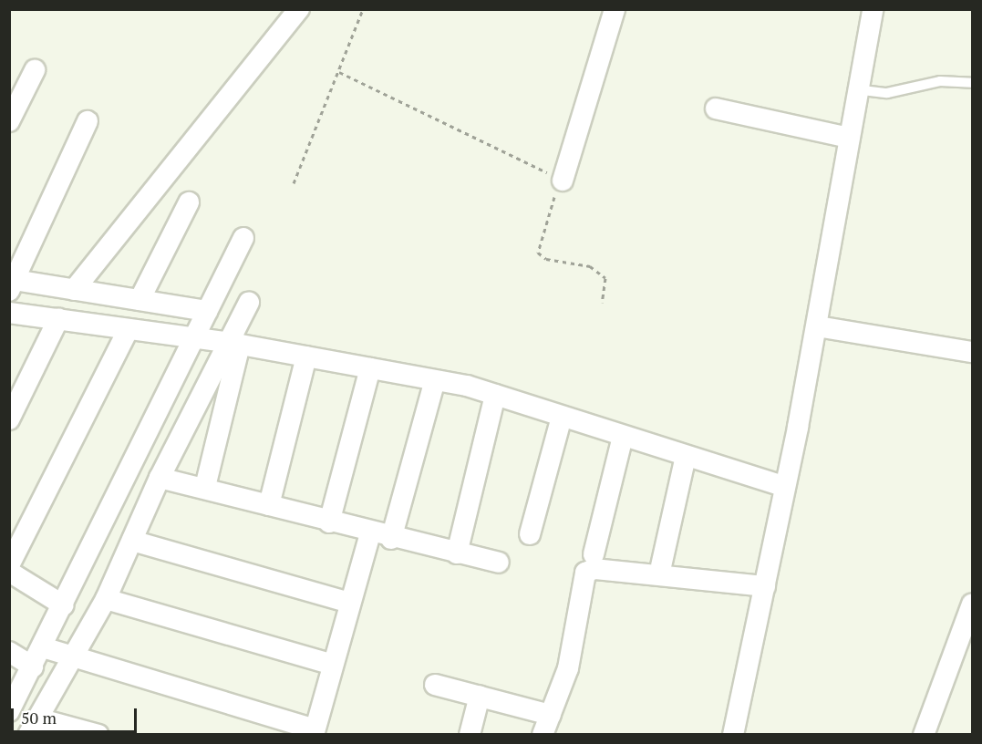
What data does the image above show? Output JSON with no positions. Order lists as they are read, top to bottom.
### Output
{
  "scale_bar": "50 m"
}
